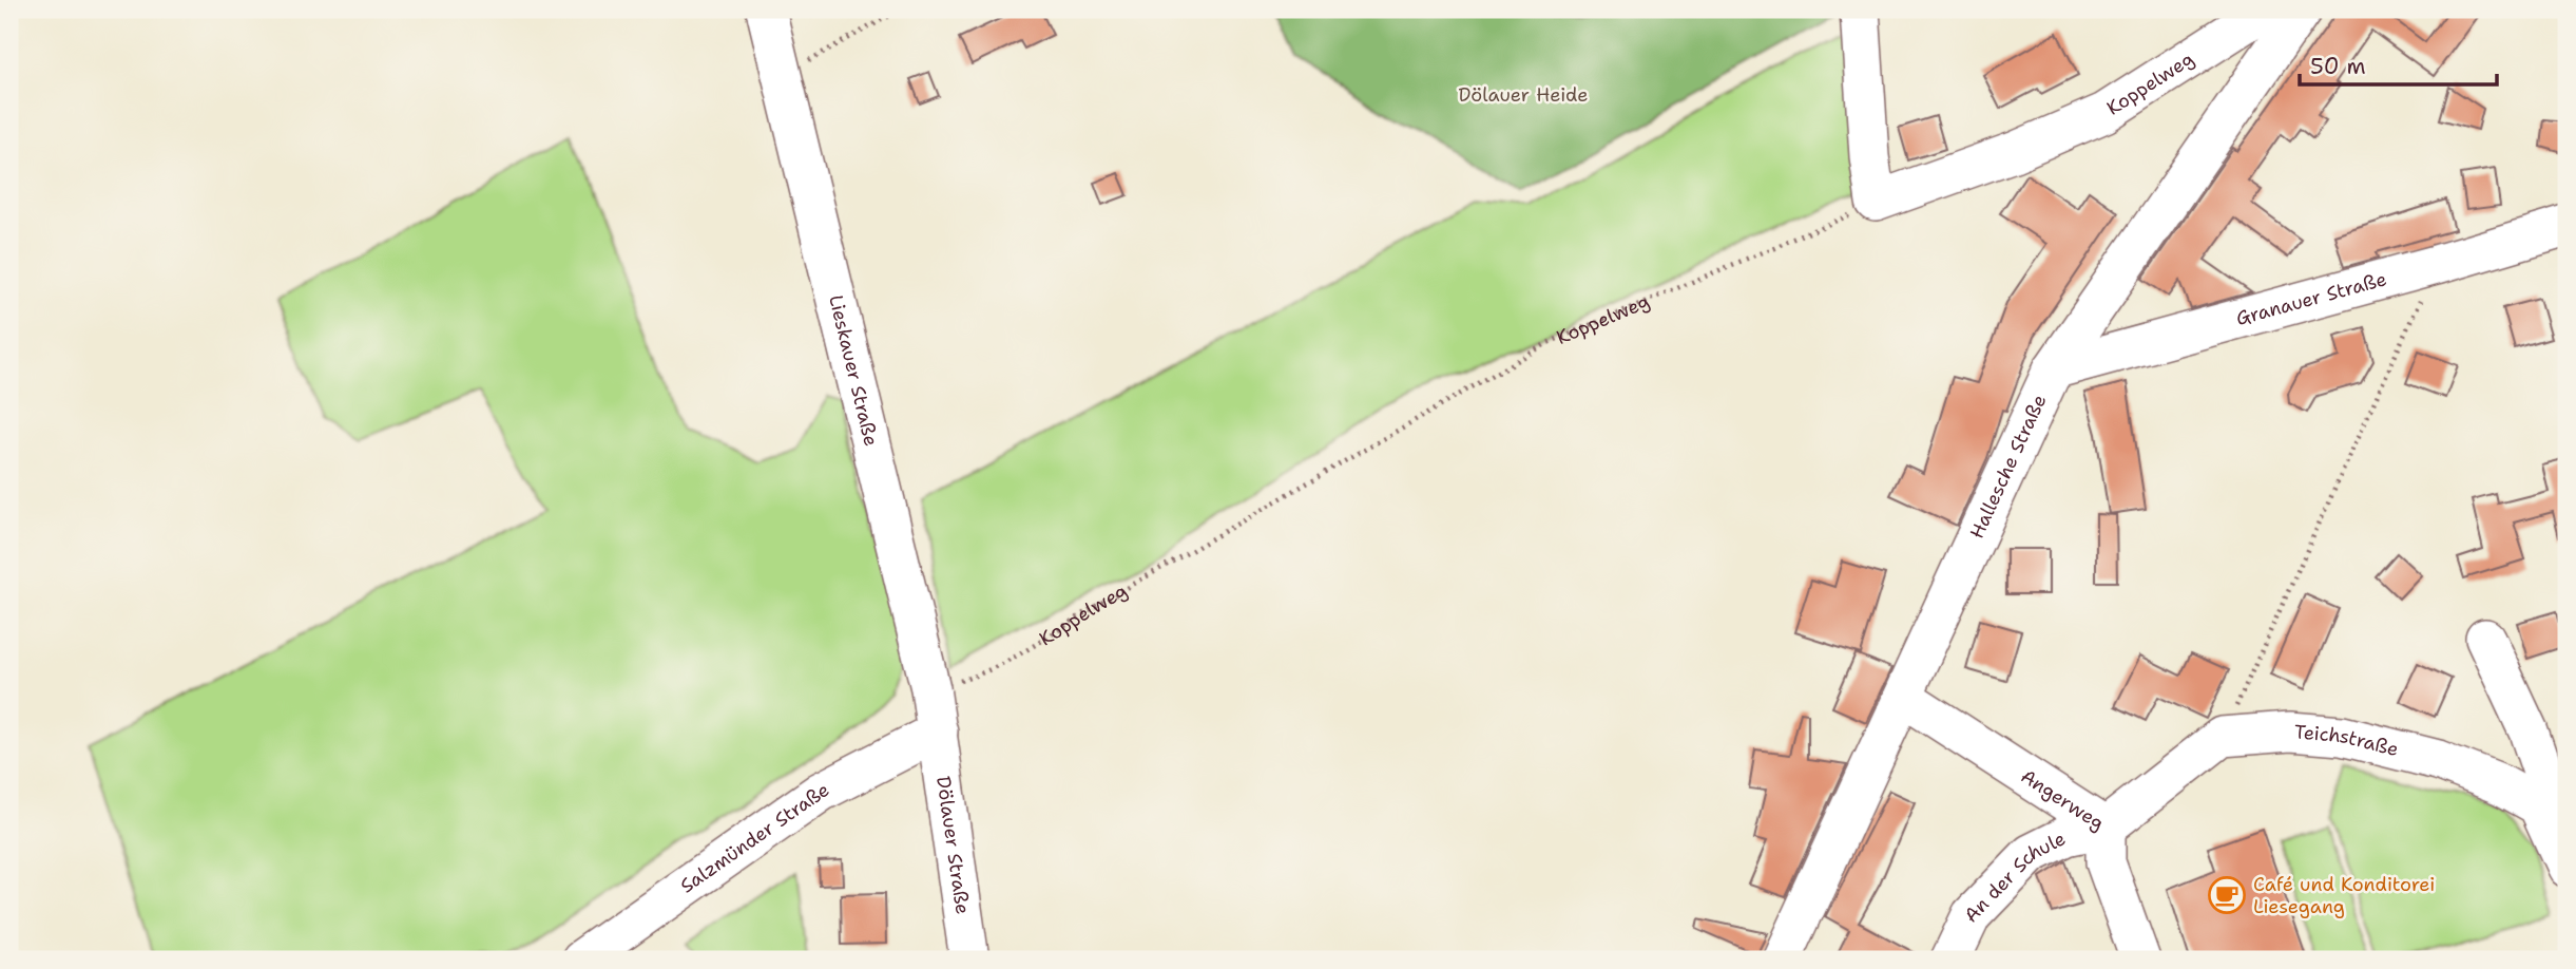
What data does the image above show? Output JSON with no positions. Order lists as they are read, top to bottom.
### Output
{
  "streets": {
    "street": [
      "Koppelweg",
      "Granauer Straße",
      "Lieskauer Straße",
      "Hallesche Straße",
      "Teichstraße",
      "Angerweg",
      "Salzmünder Straße",
      "Dölauer Straße",
      "An der Schule"
    ]
  },
  "crossings": [
    ["Koppelweg", "Lieskauer Straße"],
    ["Koppelweg", "Hallesche Straße"],
    ["Granauer Straße", "Hallesche Straße"],
    ["Lieskauer Straße", "Salzmünder Straße"],
    ["Lieskauer Straße", "Dölauer Straße"],
    ["Hallesche Straße", "Angerweg"],
    ["Angerweg", "An der Schule"],
    ["Salzmünder Straße", "Dölauer Straße"]
  ],
  "parks": ["Dölauer Heide"],
  "places": {
    "cafe": ["Café und Konditorei Liesegang"]
  },
  "scale_bar": "50 m"
}
